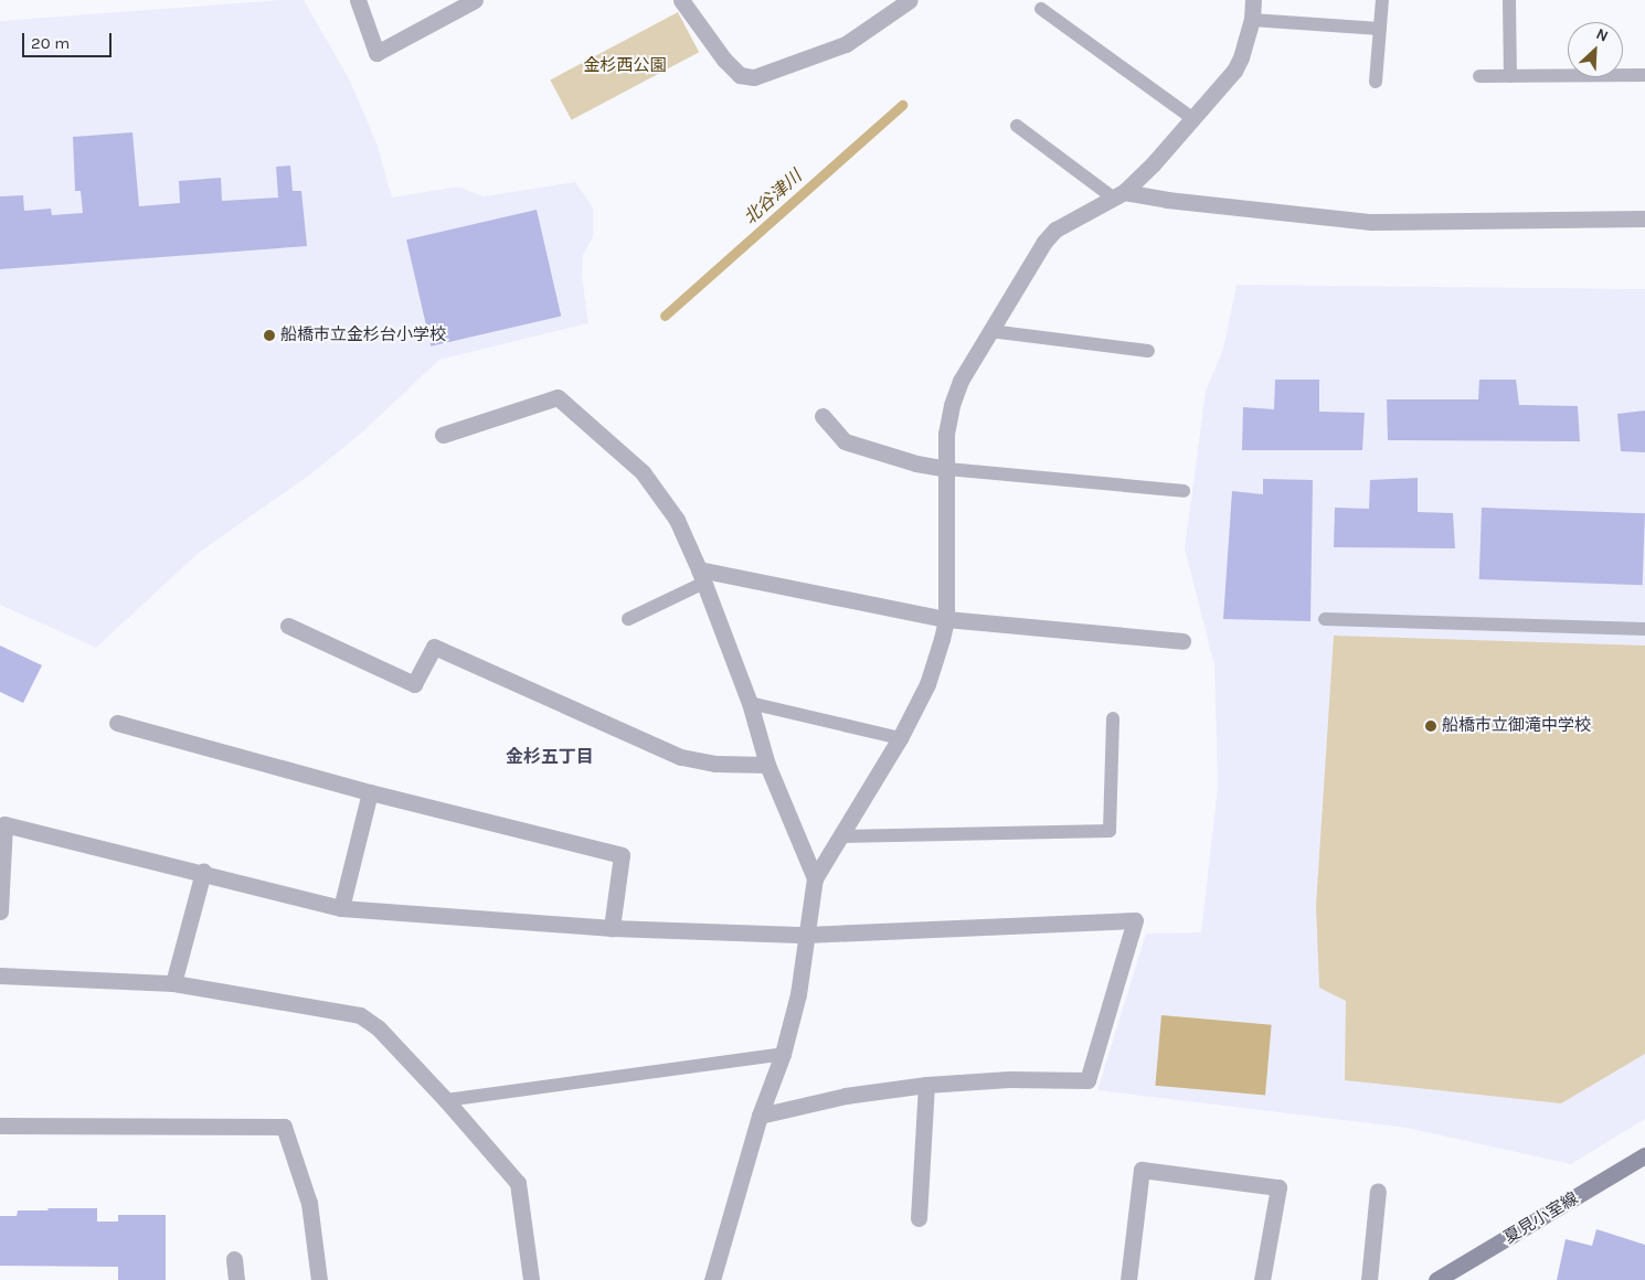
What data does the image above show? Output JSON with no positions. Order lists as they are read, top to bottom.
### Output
{
  "streets": {
    "main road": ["夏見小室線"]
  },
  "districts": ["金杉五丁目"],
  "water": ["北谷津川"],
  "parks": ["金杉西公園"],
  "places": ["船橋市立金杉台小学校", "船橋市立御滝中学校"],
  "scale_bar": "20 m",
  "north": "top right"
}
